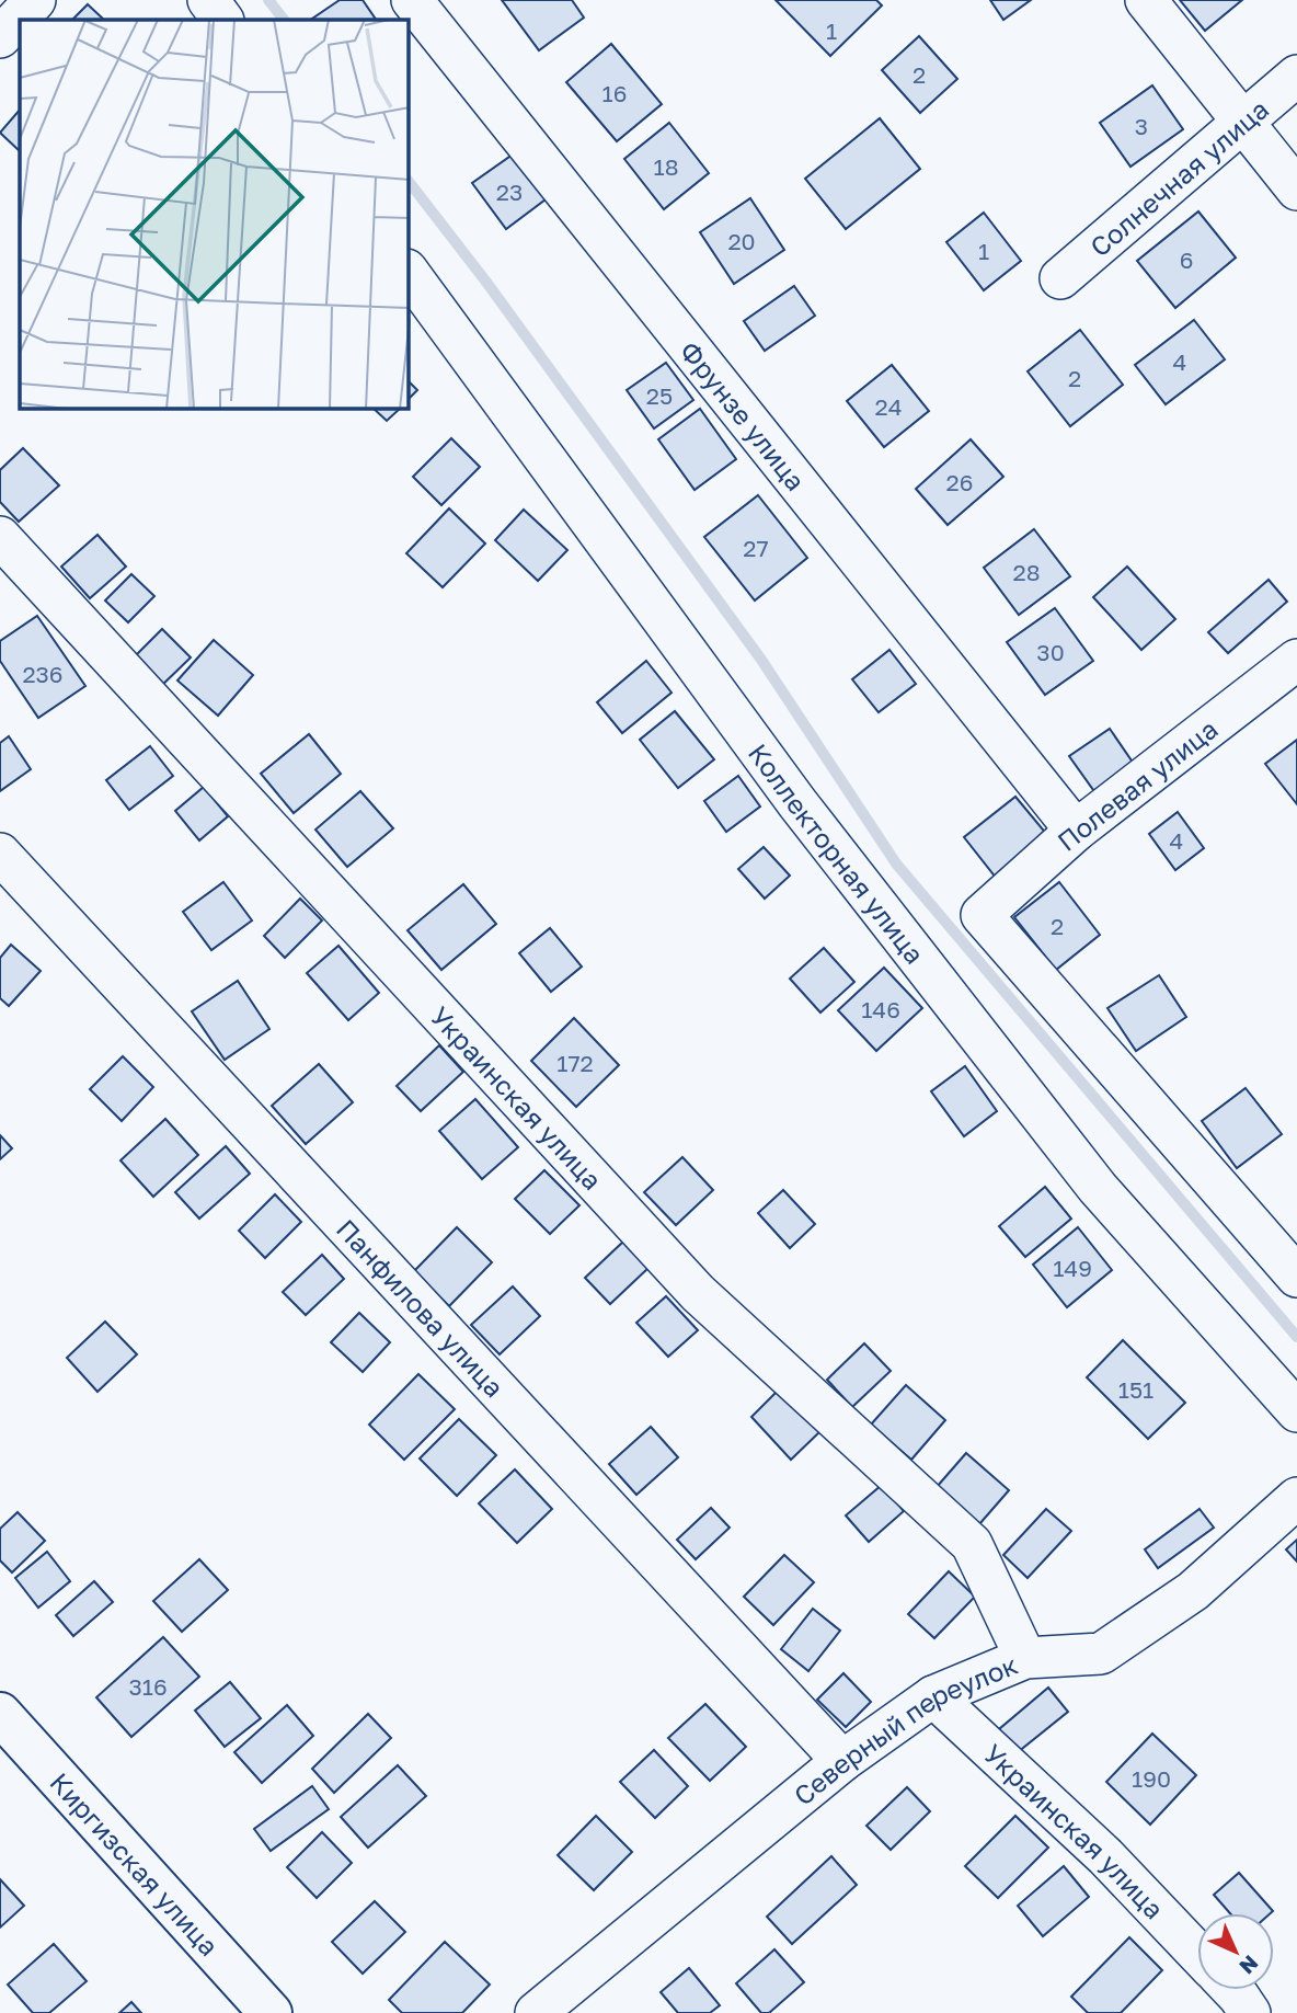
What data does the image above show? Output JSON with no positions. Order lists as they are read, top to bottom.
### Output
{
  "streets": {
    "main road": ["Киргизская улица"],
    "street": [
      "Солнечная улица",
      "Фрунзе улица",
      "Полевая улица",
      "Коллекторная улица",
      "Украинская улица",
      "Панфилова улица",
      "Северный переулок"
    ]
  },
  "crossings": [
    ["Фрунзе улица", "Полевая улица"],
    ["Украинская улица", "Северный переулок"],
    ["Панфилова улица", "Северный переулок"]
  ],
  "house_numbers": [
    "1",
    "2",
    "16",
    "3",
    "18",
    "23",
    "20",
    "1",
    "6",
    "4",
    "2",
    "25",
    "24",
    "26",
    "27",
    "28",
    "30",
    "236",
    "4",
    "2",
    "146",
    "172",
    "149",
    "151",
    "316",
    "190"
  ],
  "north": "bottom right"
}
